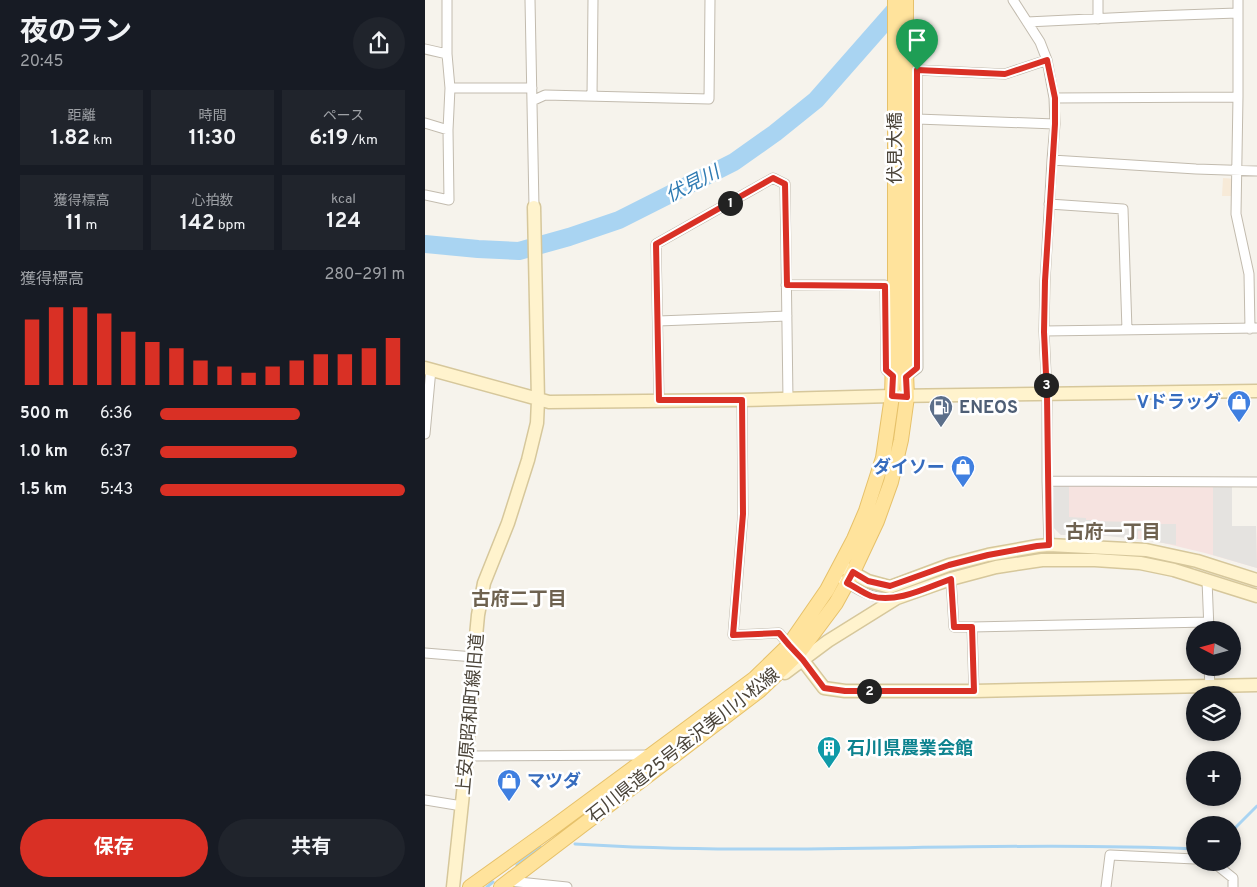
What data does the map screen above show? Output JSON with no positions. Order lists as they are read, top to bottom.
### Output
{
  "streets": {
    "main road": ["伏見大橋", "石川県道25号金沢美川小松線"],
    "street": ["上安原昭和町線旧道"]
  },
  "crossings": [
    ["伏見大橋", "石川県道25号金沢美川小松線"]
  ],
  "districts": ["古府一丁目", "古府二丁目"],
  "water": ["伏見川"],
  "places": {
    "shop": ["Vドラッグ", "ダイソー", "マツダ"],
    "fuel station": ["ENEOS"],
    "building": ["石川県農業会館"]
  },
  "north": "left",
  "page": {
    "heading": ["夜のラン", "20:45"],
    "stats": [
      ["距離", "1.82 km"],
      ["時間", "11:30"],
      ["ペース", "6:19 /km"],
      ["獲得標高", "11 m"],
      ["心拍数", "142 bpm"],
      ["kcal", "124"]
    ],
    "pins": ["1", "3", "2"],
    "chart": ["獲得標高", "280–291 m"],
    "list": [
      {
        "name": "500 m",
        "note": "6:36"
      },
      {
        "name": "1.0 km",
        "note": "6:37"
      },
      {
        "name": "1.5 km",
        "note": "5:43"
      }
    ],
    "map_buttons": ["+", "−"],
    "buttons": ["保存", "共有"]
  }
}
